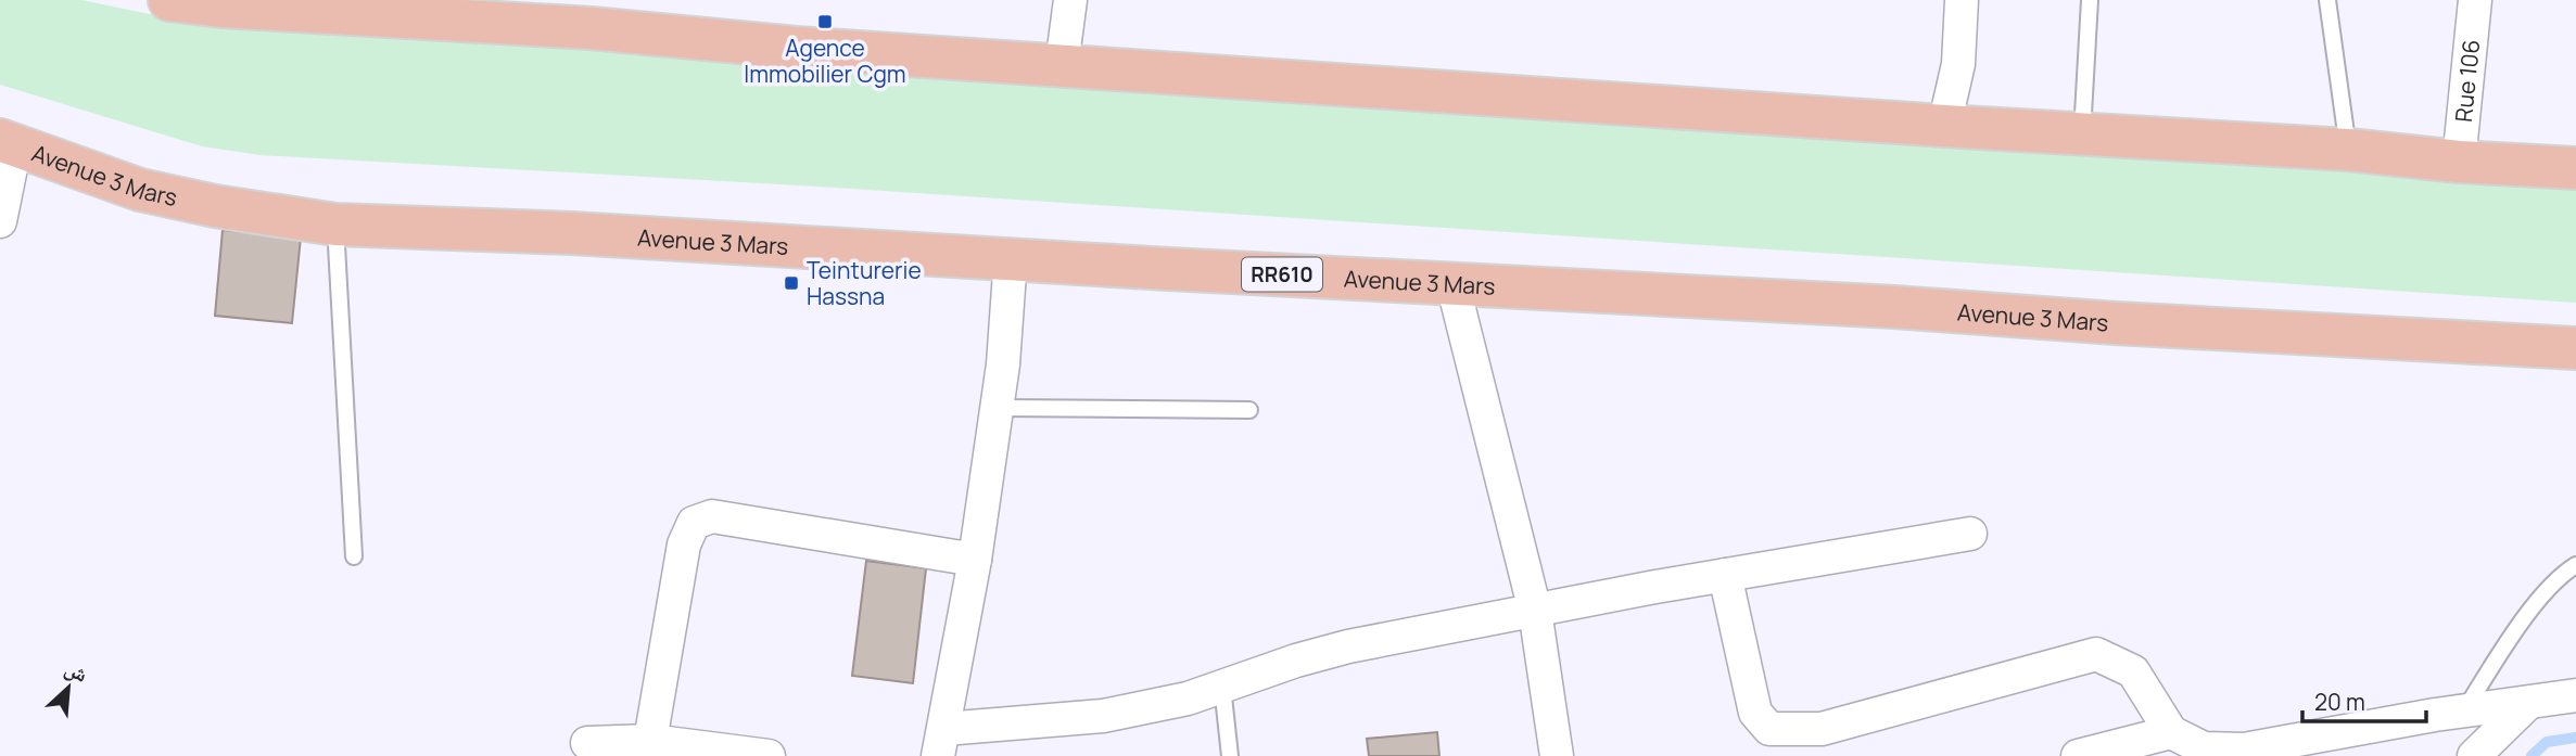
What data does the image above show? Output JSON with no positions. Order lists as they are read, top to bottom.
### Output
{
  "streets": {
    "main road": ["Avenue 3 Mars", "RR610"],
    "street": ["Rue 106"]
  },
  "places": {
    "transit": ["Agence Immobilier Cgm", "Teinturerie Hassna"]
  },
  "scale_bar": "20 m",
  "north": "top right"
}
